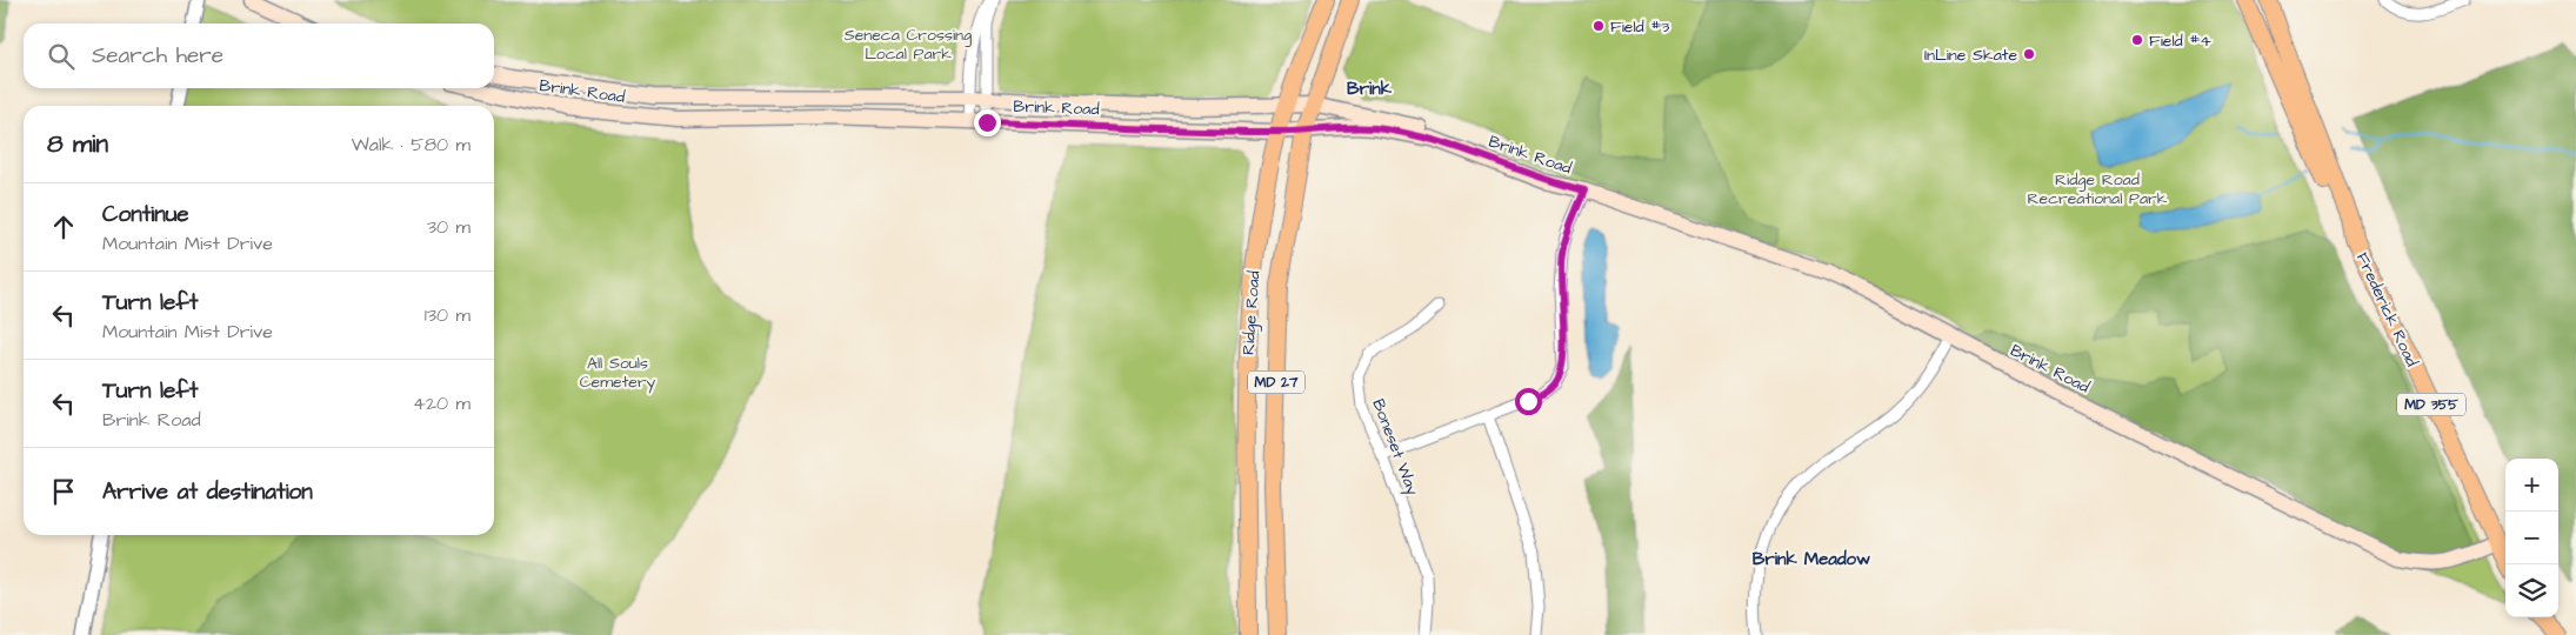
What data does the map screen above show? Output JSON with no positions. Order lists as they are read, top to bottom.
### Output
{
  "streets": {
    "main road": [
      "Brink Road",
      "Frederick Road",
      "Ridge Road",
      "MD 27",
      "MD 355"
    ],
    "street": ["Boneset Way"]
  },
  "crossings": [
    ["Brink Road", "Frederick Road"],
    ["Brink Road", "Ridge Road"]
  ],
  "districts": ["Brink", "Brink Meadow"],
  "parks": ["Seneca Crossing Local Park", "Ridge Road Recreational Park", "All Souls Cemetery"],
  "places": ["Field #3", "Field #4", "InLine Skate"],
  "page": {
    "search": "Search here",
    "heading": ["8 min", "Walk · 580 m"],
    "list": [
      ["Continue", "Mountain Mist Drive", "30 m"],
      ["Turn left", "Mountain Mist Drive", "130 m"],
      ["Turn left", "Brink Road", "420 m"],
      "Arrive at destination"
    ],
    "map_buttons": ["+", "−"]
  }
}
